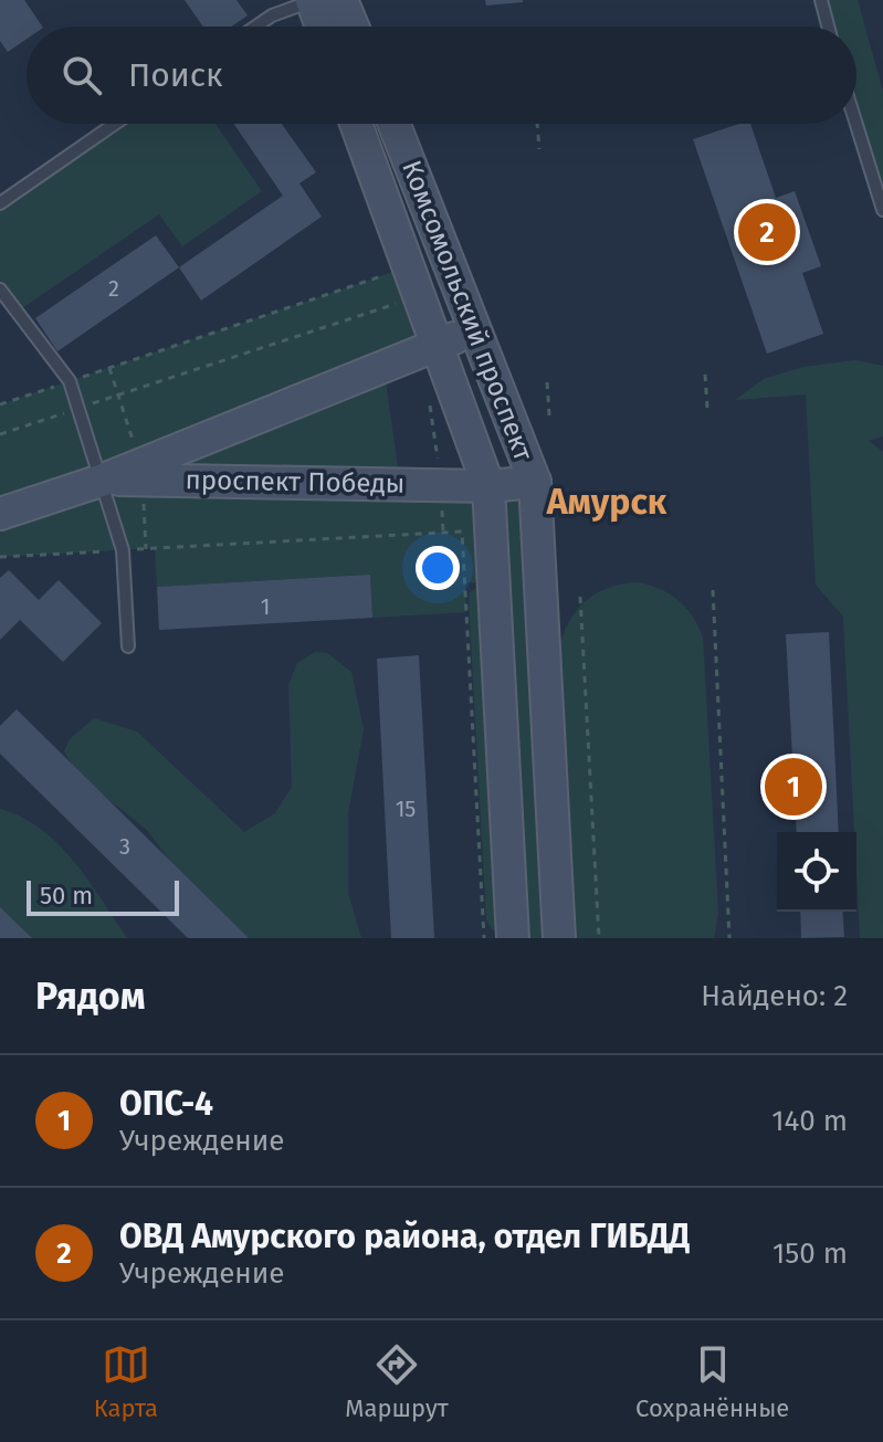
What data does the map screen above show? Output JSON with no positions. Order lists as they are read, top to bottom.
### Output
{
  "streets": {
    "street": ["Комсомольский проспект", "проспект Победы"]
  },
  "crossings": [
    ["Комсомольский проспект", "проспект Победы"]
  ],
  "districts": ["Амурск"],
  "house_numbers": [
    "2",
    "1",
    "15",
    "3"
  ],
  "scale_bar": "50 m",
  "page": {
    "search": "Поиск",
    "pins": ["2", "1"],
    "scale": "50 m",
    "heading": ["Рядом", "Найдено: 2"],
    "list": [
      {
        "mark": "1",
        "name": "ОПС-4",
        "note": "Учреждение",
        "value": "140 m"
      },
      {
        "mark": "2",
        "name": "ОВД Амурского района, отдел ГИБДД",
        "note": "Учреждение",
        "value": "150 m"
      }
    ],
    "nav": ["Карта", "Маршрут", "Сохранённые"]
  }
}
